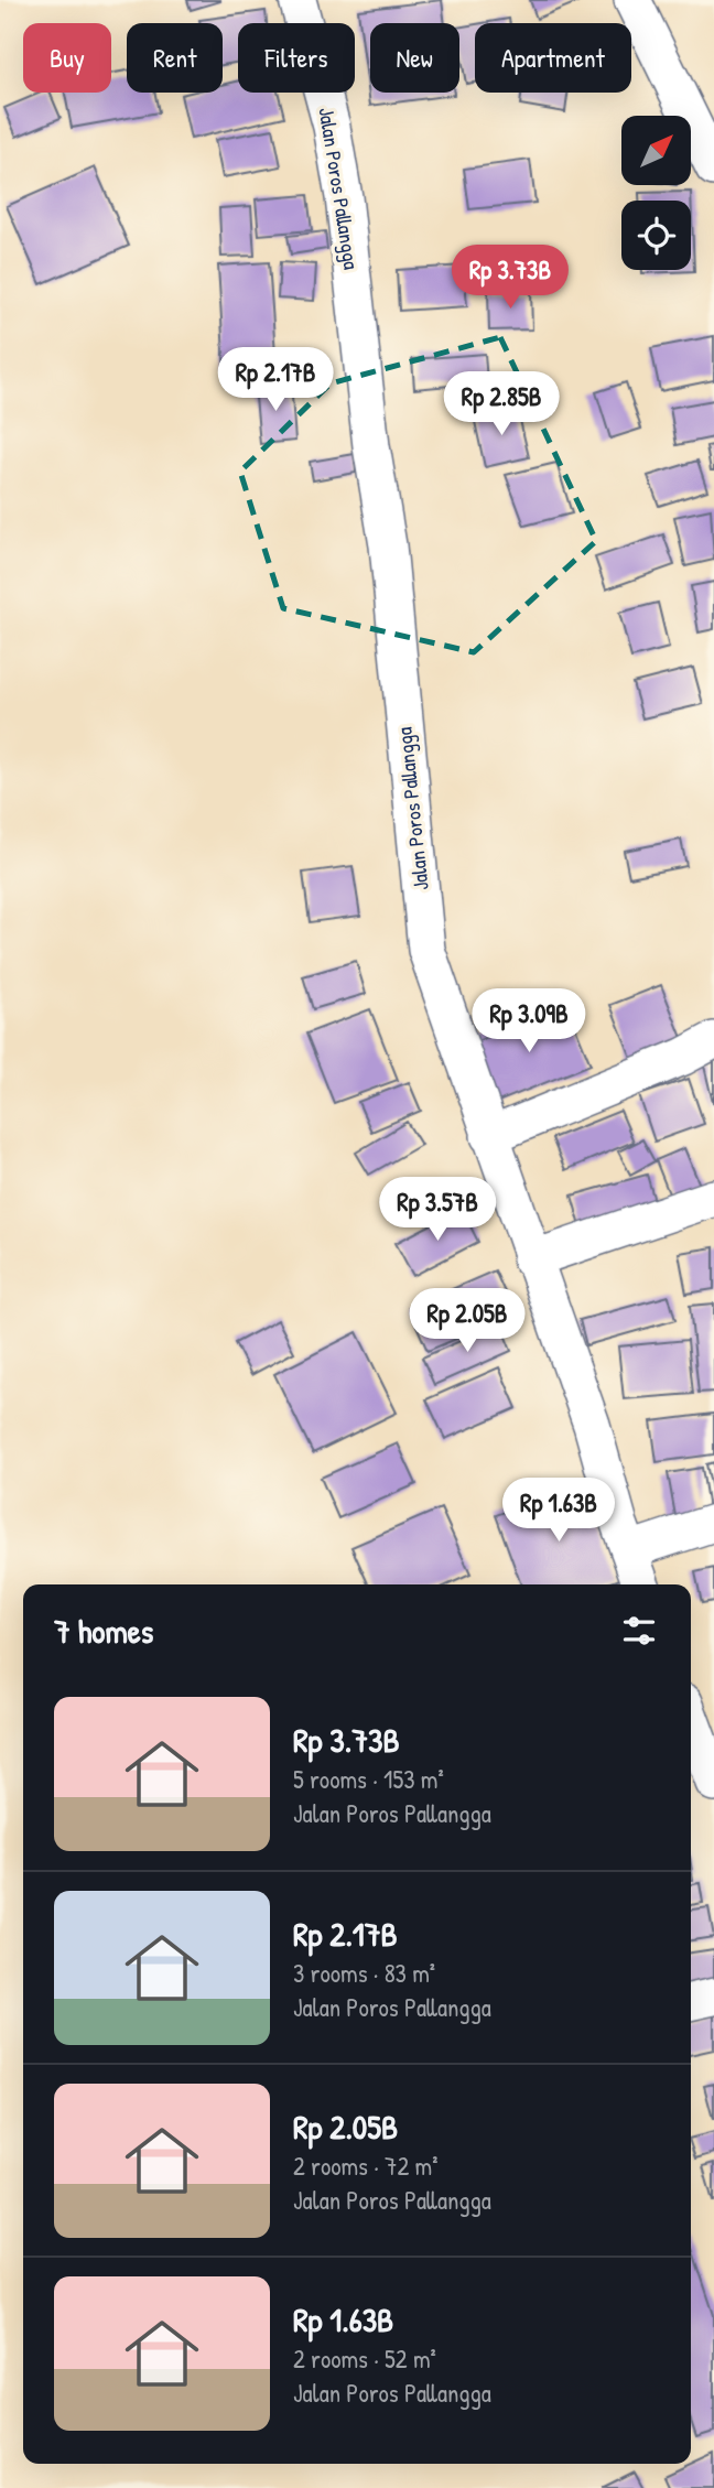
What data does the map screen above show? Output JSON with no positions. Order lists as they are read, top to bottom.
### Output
{
  "streets": {
    "street": ["Jalan Poros Pallangga"]
  },
  "north": "top right",
  "page": {
    "chip": [
      "Buy",
      "Rent",
      "Filters",
      "New",
      "Apartment"
    ],
    "price": [
      "Rp 3.73B",
      "Rp 2.17B",
      "Rp 2.85B",
      "Rp 3.09B",
      "Rp 3.57B",
      "Rp 2.05B",
      "Rp 1.63B"
    ],
    "heading": "7 homes",
    "list": [
      {
        "name": "Rp 3.73B",
        "note": "5 rooms · 153 m² · Jalan Poros Pallangga"
      },
      {
        "name": "Rp 2.17B",
        "note": "3 rooms · 83 m² · Jalan Poros Pallangga"
      },
      {
        "name": "Rp 2.05B",
        "note": "2 rooms · 72 m² · Jalan Poros Pallangga"
      },
      {
        "name": "Rp 1.63B",
        "note": "2 rooms · 52 m² · Jalan Poros Pallangga"
      }
    ]
  }
}
